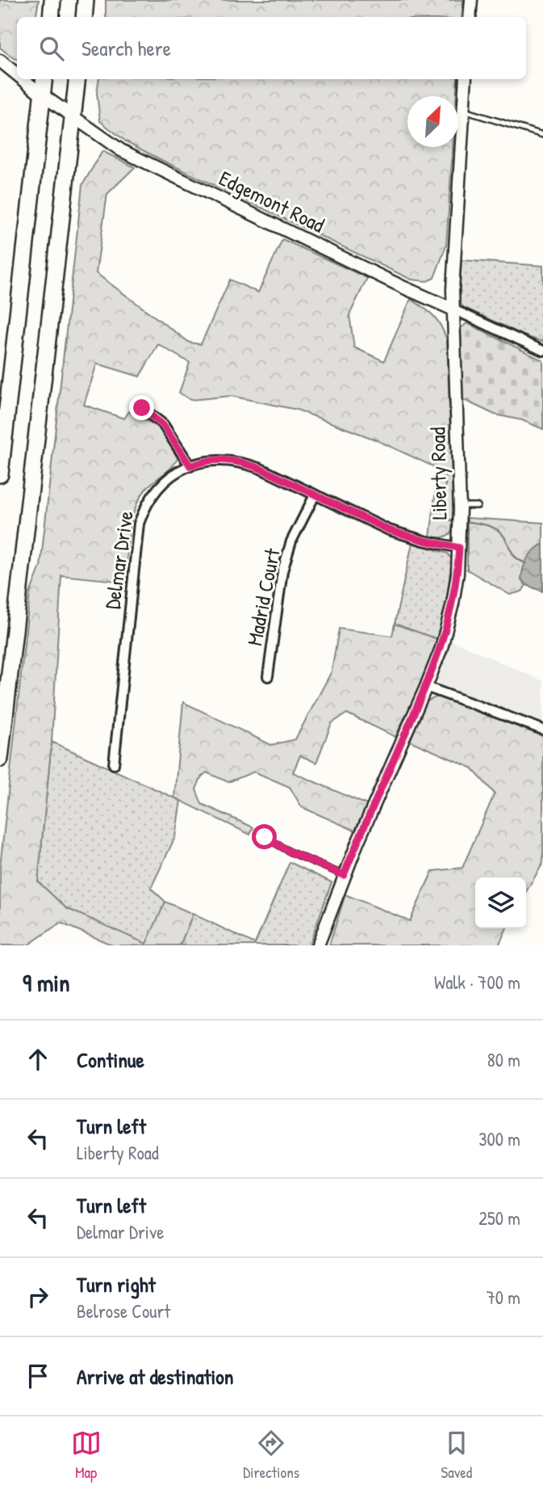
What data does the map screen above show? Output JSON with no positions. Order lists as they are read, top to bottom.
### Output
{
  "streets": {
    "street": [
      "Edgemont Road",
      "Liberty Road",
      "Delmar Drive",
      "Madrid Court"
    ]
  },
  "crossings": [
    ["Edgemont Road", "Liberty Road"],
    ["Liberty Road", "Delmar Drive"],
    ["Delmar Drive", "Madrid Court"]
  ],
  "north": "top right",
  "page": {
    "search": "Search here",
    "heading": ["9 min", "Walk · 700 m"],
    "list": [
      ["Continue", "80 m"],
      ["Turn left", "Liberty Road", "300 m"],
      ["Turn left", "Delmar Drive", "250 m"],
      ["Turn right", "Belrose Court", "70 m"],
      "Arrive at destination"
    ],
    "nav": ["Map", "Directions", "Saved"]
  }
}
